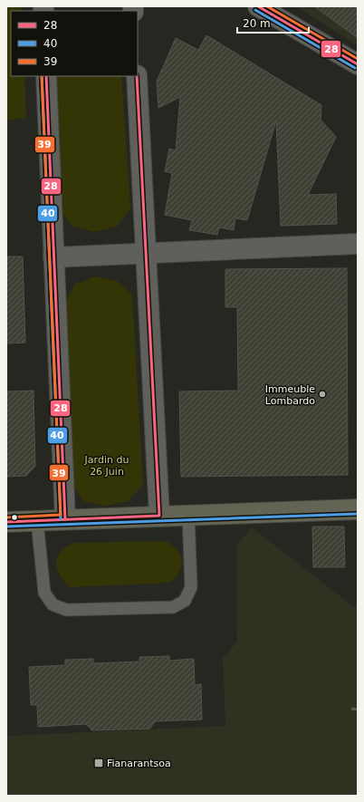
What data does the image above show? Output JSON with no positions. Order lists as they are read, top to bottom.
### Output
{
  "parks": ["Jardin du 26 Juin"],
  "places": {
    "other": ["Immeuble Lombardo"],
    "transit": ["Fianarantsoa"]
  },
  "lines": ["transit line 28", "transit line 39", "transit line 40"],
  "legend": ["28", "40", "39"],
  "scale_bar": "20 m"
}
